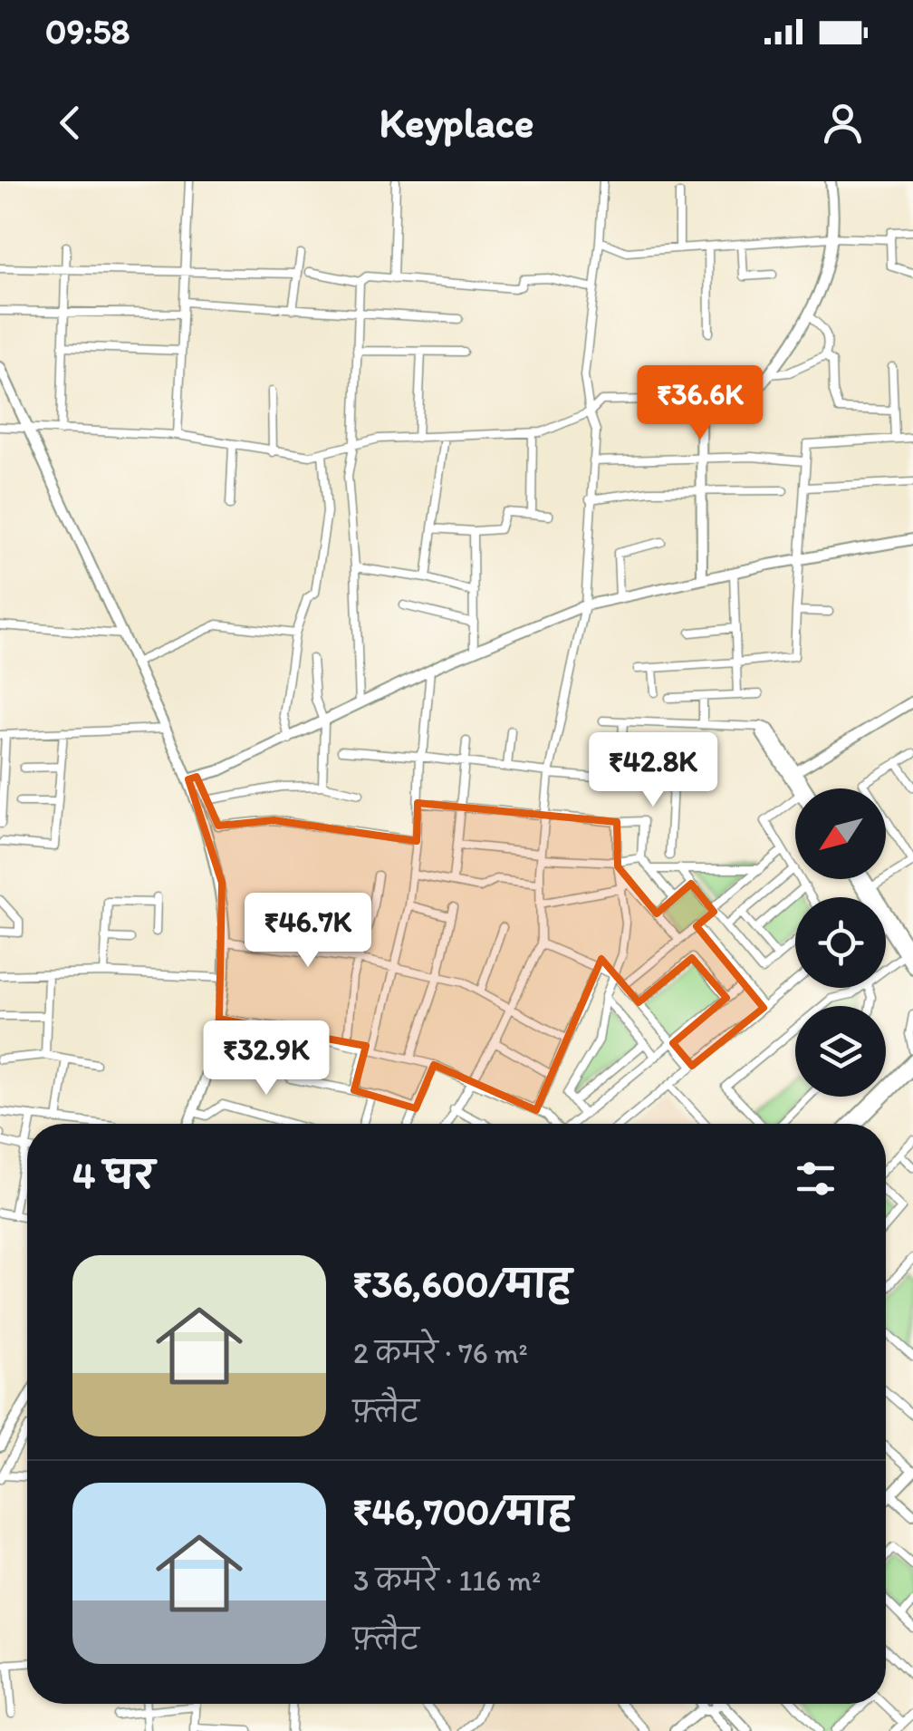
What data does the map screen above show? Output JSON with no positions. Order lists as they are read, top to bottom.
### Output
{
  "north": "bottom left",
  "page": {
    "status": "09:58",
    "header": "Keyplace",
    "price": [
      "₹36.6K",
      "₹42.8K",
      "₹46.7K",
      "₹32.9K"
    ],
    "heading": "4 घर",
    "list": [
      {
        "name": "₹36,600/माह",
        "note": "2 कमरे · 76 m² · फ़्लैट"
      },
      {
        "name": "₹46,700/माह",
        "note": "3 कमरे · 116 m² · फ़्लैट"
      }
    ]
  }
}
